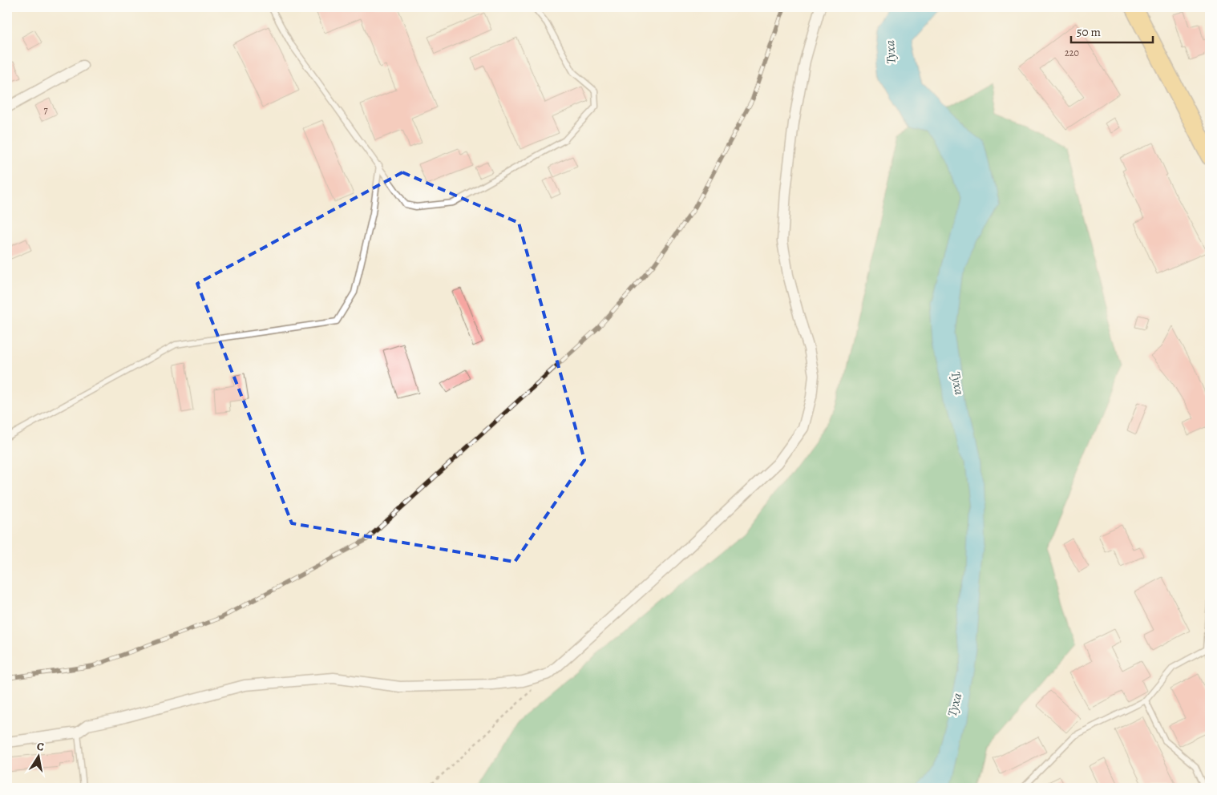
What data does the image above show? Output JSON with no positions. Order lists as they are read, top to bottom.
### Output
{
  "water": ["Туха"],
  "house_numbers": ["220", "7"],
  "scale_bar": "50 m",
  "north": "top"
}
